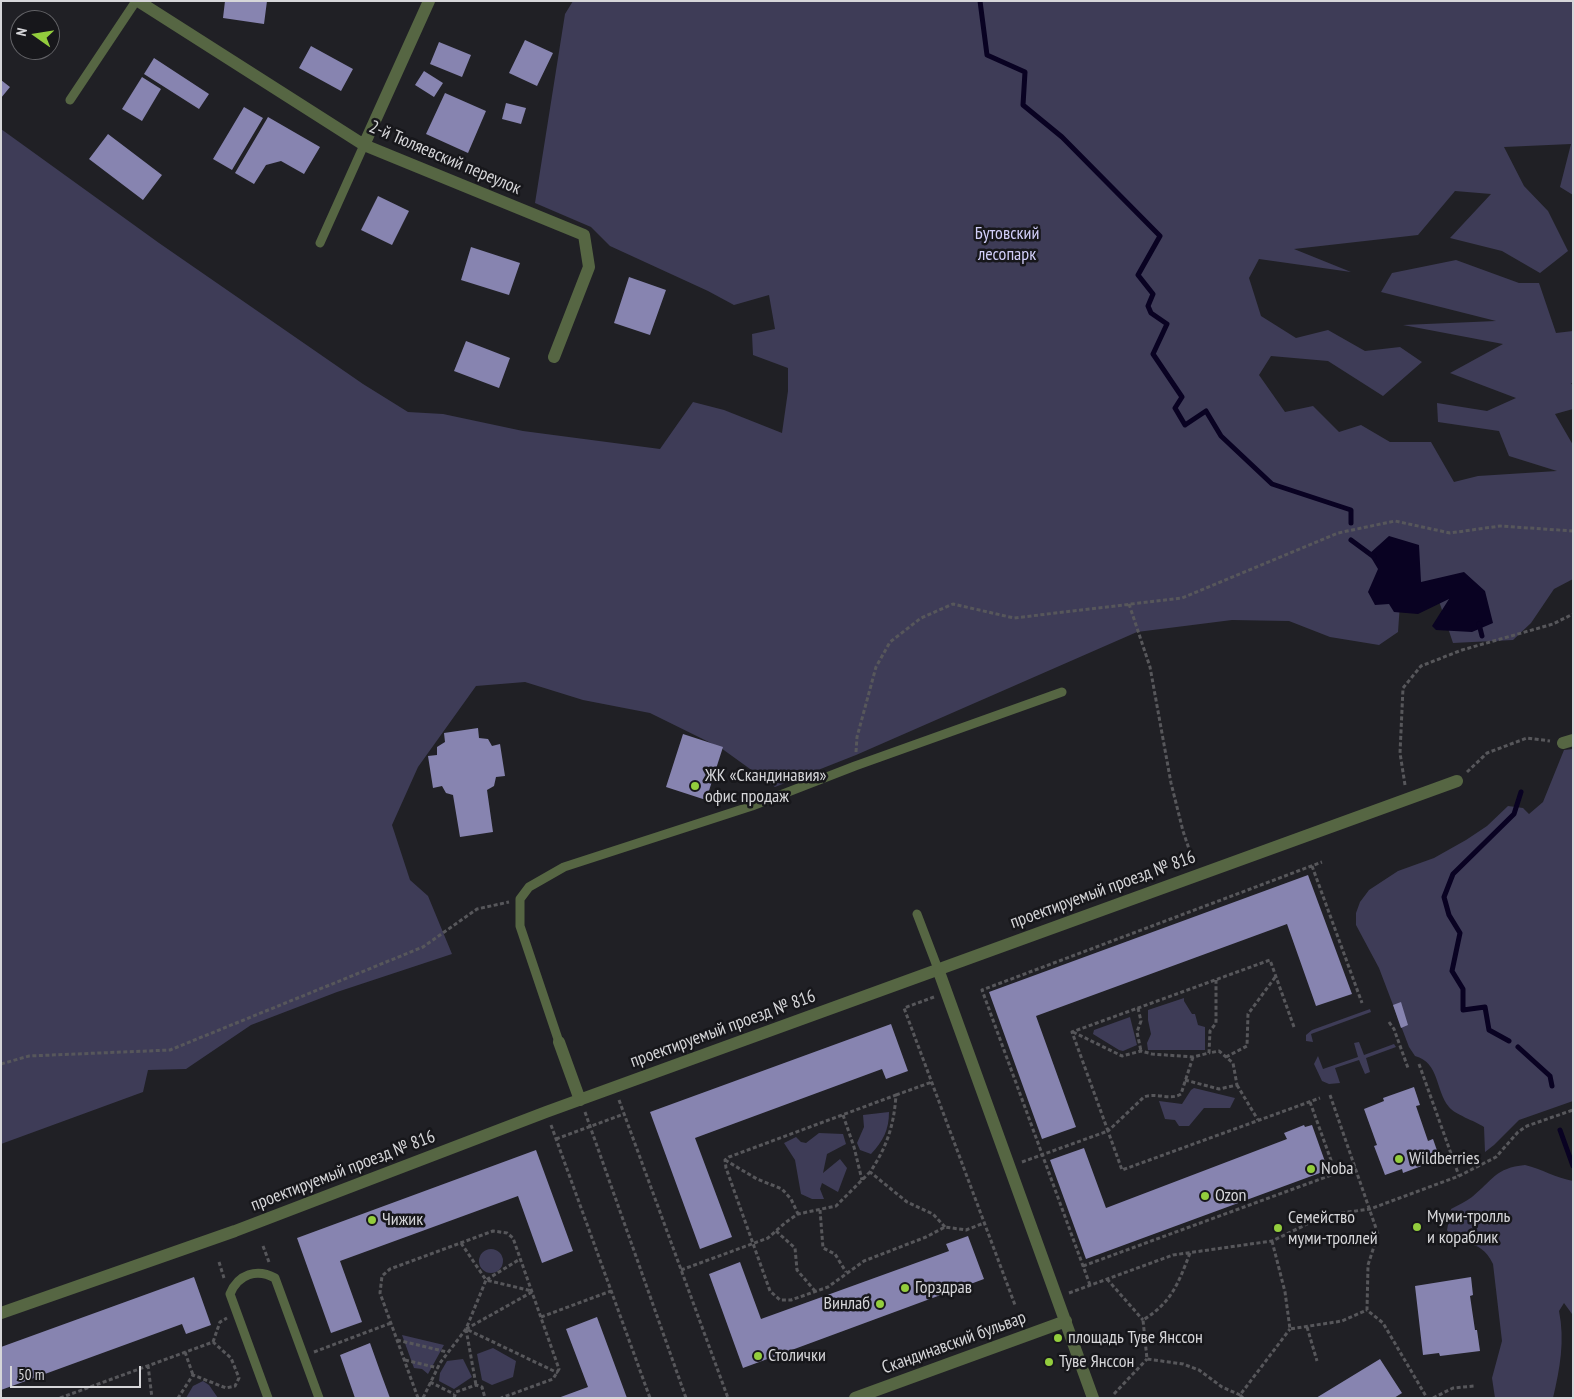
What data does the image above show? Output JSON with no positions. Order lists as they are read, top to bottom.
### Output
{
  "streets": {
    "street": ["2-й Тюляевский переулок", "проектируемый проезд № 816", "Скандинавский бульвар"]
  },
  "parks": ["Бутовский лесопарк"],
  "places": [
    "ЖК «Скандинавия» офис продаж",
    "Wildberries",
    "Noba",
    "Ozon",
    "Чижик",
    "Муми-тролль и кораблик",
    "Семейство муми-троллей",
    "Горздрав",
    "Винлаб",
    "площадь Туве Янссон",
    "Столички",
    "Туве Янссон"
  ],
  "scale_bar": "50 m",
  "north": "left"
}
